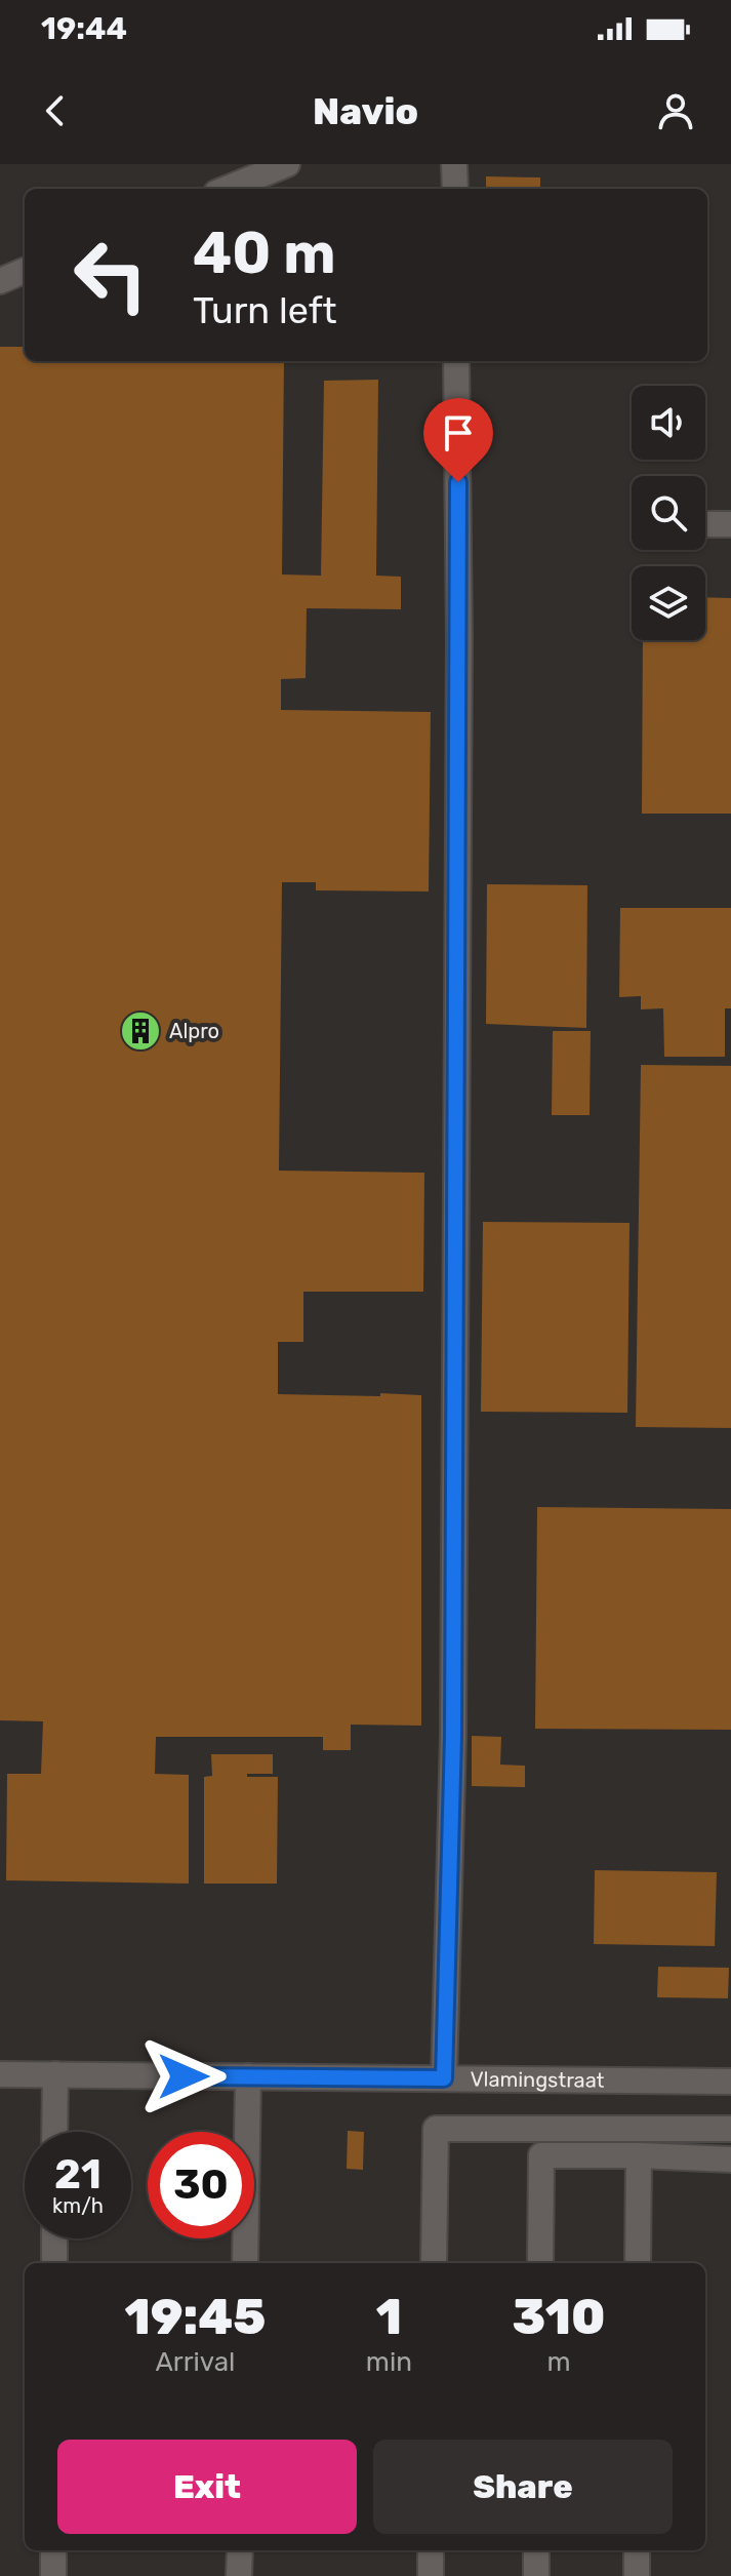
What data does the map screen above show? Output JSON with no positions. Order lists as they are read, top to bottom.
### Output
{
  "streets": {
    "street": ["Vlamingstraat"]
  },
  "places": {
    "building": ["Alpro"]
  },
  "page": {
    "status": "19:44",
    "header": "Navio",
    "turn": ["40 m", "Turn left"],
    "speed": "21 km/h",
    "limit": "30",
    "eta": [
      "19:45",
      "Arrival",
      "1",
      "min",
      "310",
      "m"
    ],
    "buttons": ["Exit", "Share"]
  }
}
